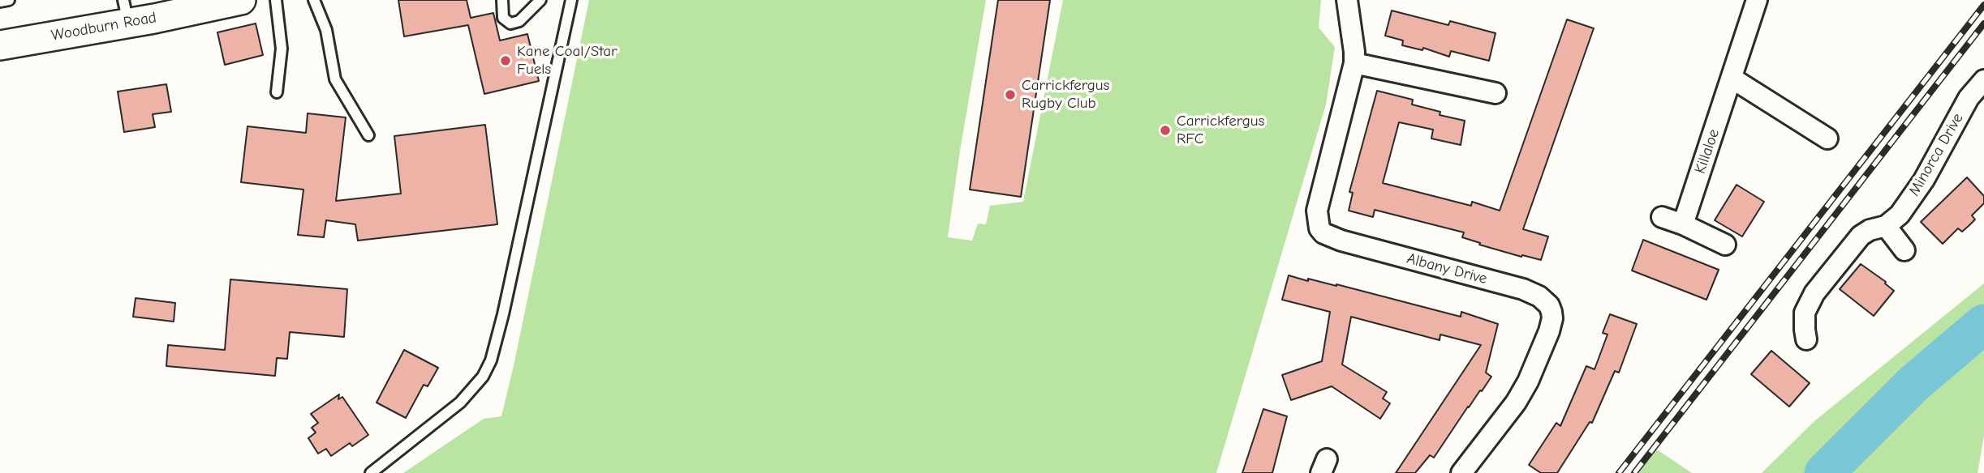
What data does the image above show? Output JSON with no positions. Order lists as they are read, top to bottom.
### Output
{
  "streets": {
    "street": [
      "Woodburn Road",
      "Killaloe",
      "Minorca Drive",
      "Albany Drive"
    ]
  },
  "places": ["Kane Coal/Star Fuels", "Carrickfergus Rugby Club", "Carrickfergus RFC"]
}
